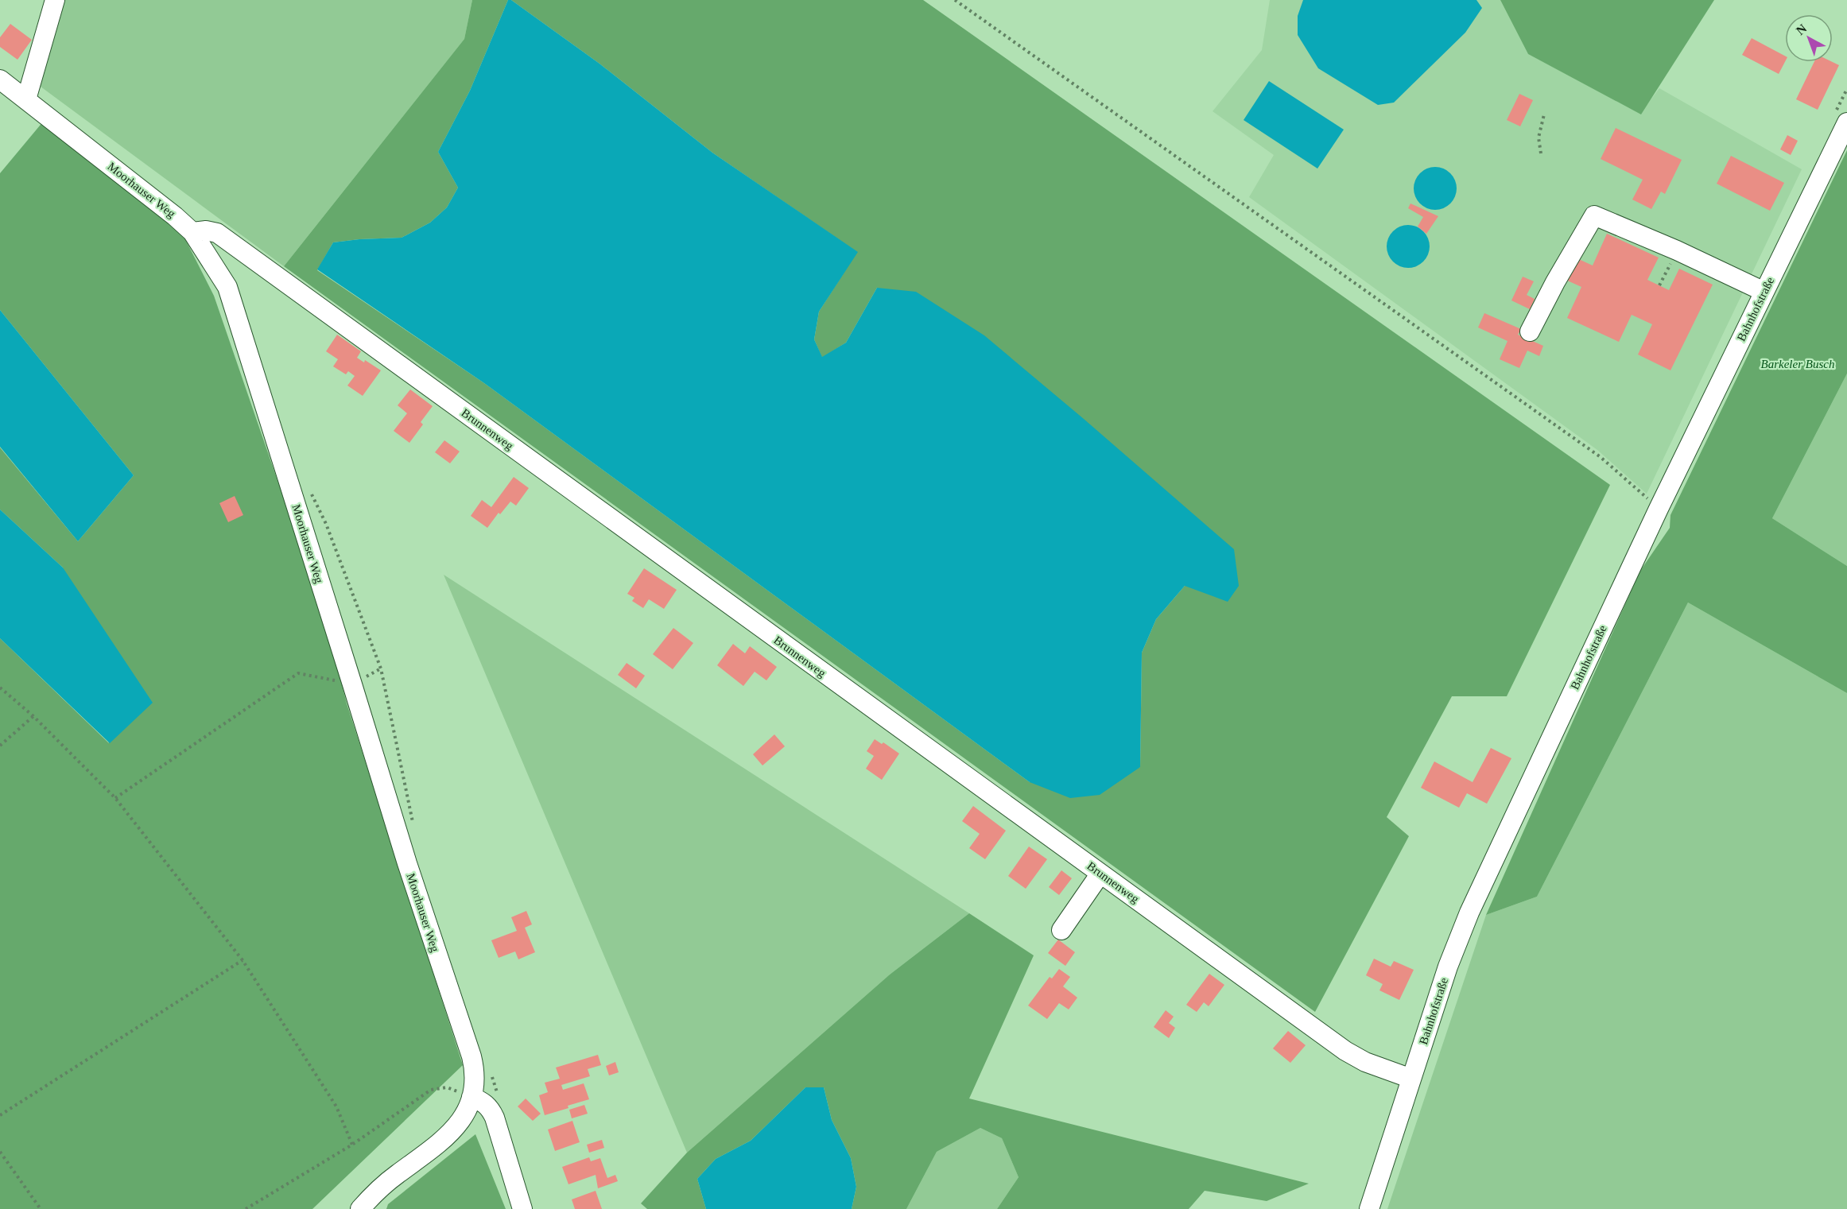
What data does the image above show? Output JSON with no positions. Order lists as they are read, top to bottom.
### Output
{
  "streets": {
    "street": ["Moorhauser Weg", "Bahnhofstraße", "Brunnenweg"]
  },
  "crossings": [
    ["Moorhauser Weg", "Brunnenweg"],
    ["Bahnhofstraße", "Brunnenweg"]
  ],
  "parks": ["Barkeler Busch"],
  "north": "top left"
}
